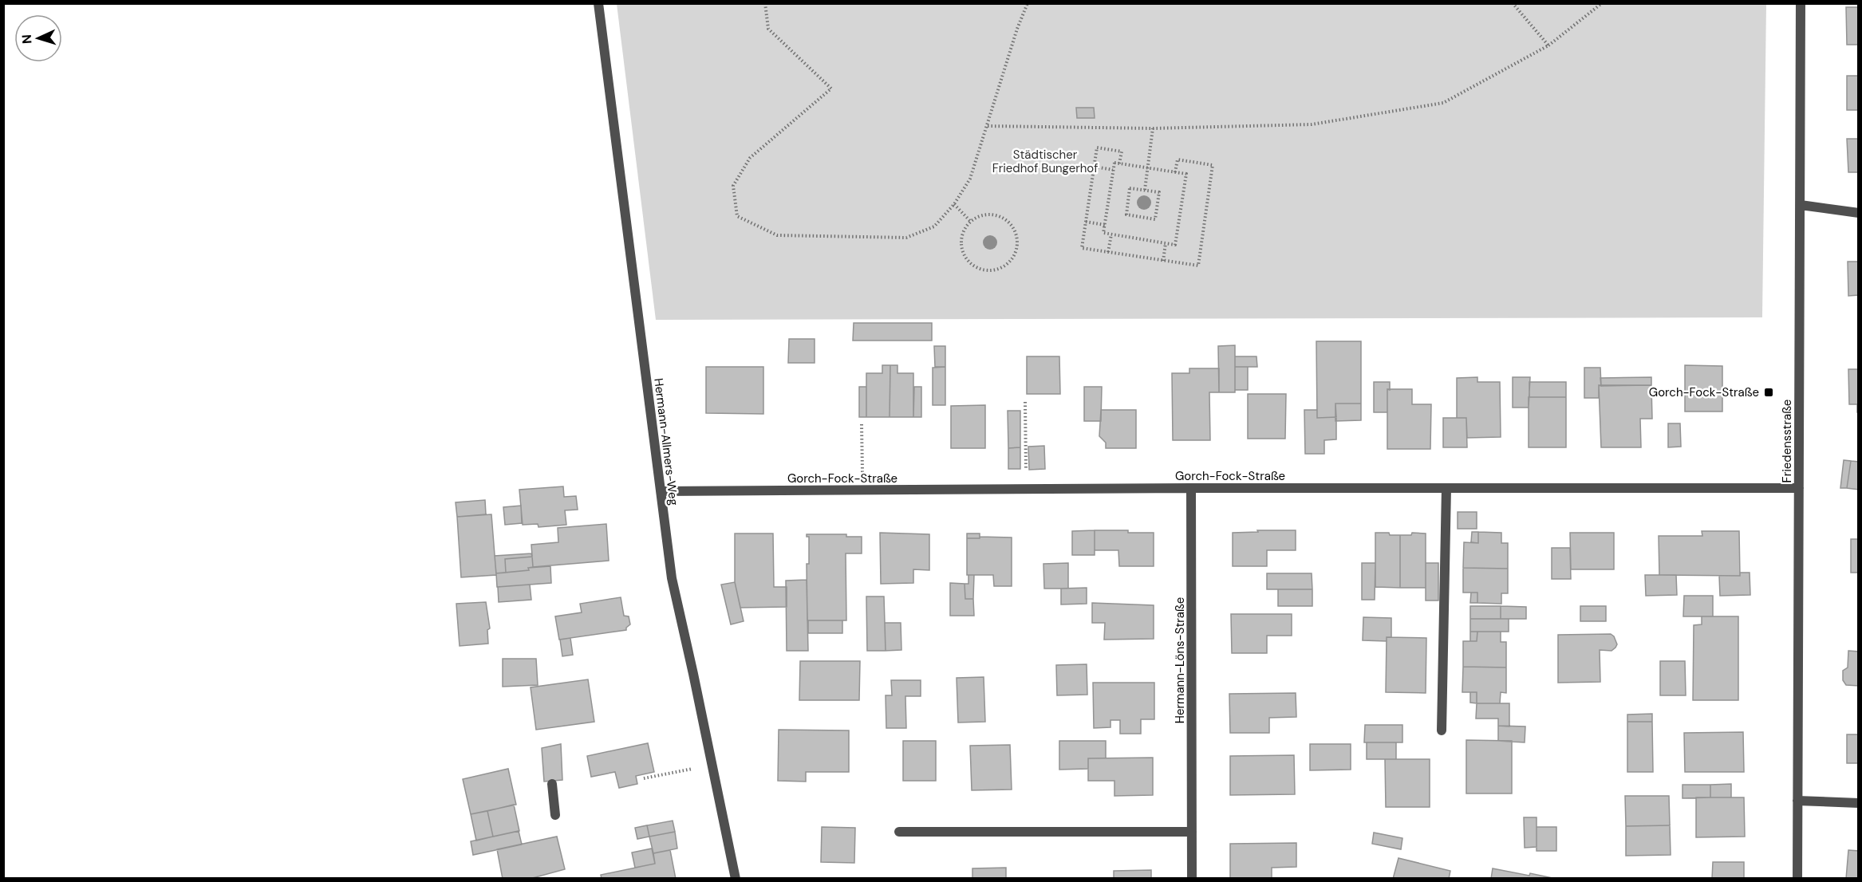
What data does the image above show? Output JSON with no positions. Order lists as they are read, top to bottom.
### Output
{
  "streets": {
    "street": [
      "Friedensstraße",
      "Hermann-Allmers-Weg",
      "Gorch-Fock-Straße",
      "Hermann-Löns-Straße"
    ]
  },
  "crossings": [
    ["Friedensstraße", "Gorch-Fock-Straße"],
    ["Hermann-Allmers-Weg", "Gorch-Fock-Straße"],
    ["Gorch-Fock-Straße", "Hermann-Löns-Straße"]
  ],
  "parks": ["Städtischer Friedhof Bungerhof"],
  "places": {
    "transit": ["Gorch-Fock-Straße"]
  },
  "north": "left"
}
